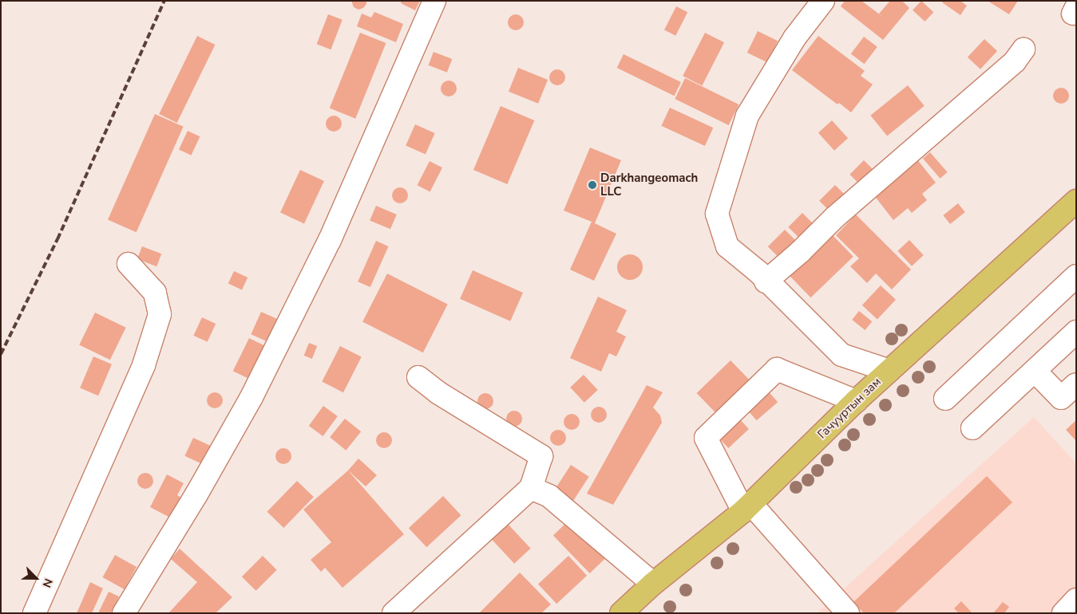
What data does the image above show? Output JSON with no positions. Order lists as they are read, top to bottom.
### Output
{
  "streets": {
    "highway": ["Гачууртын зам"]
  },
  "places": ["Darkhangeomach LLC"],
  "north": "bottom right"
}
